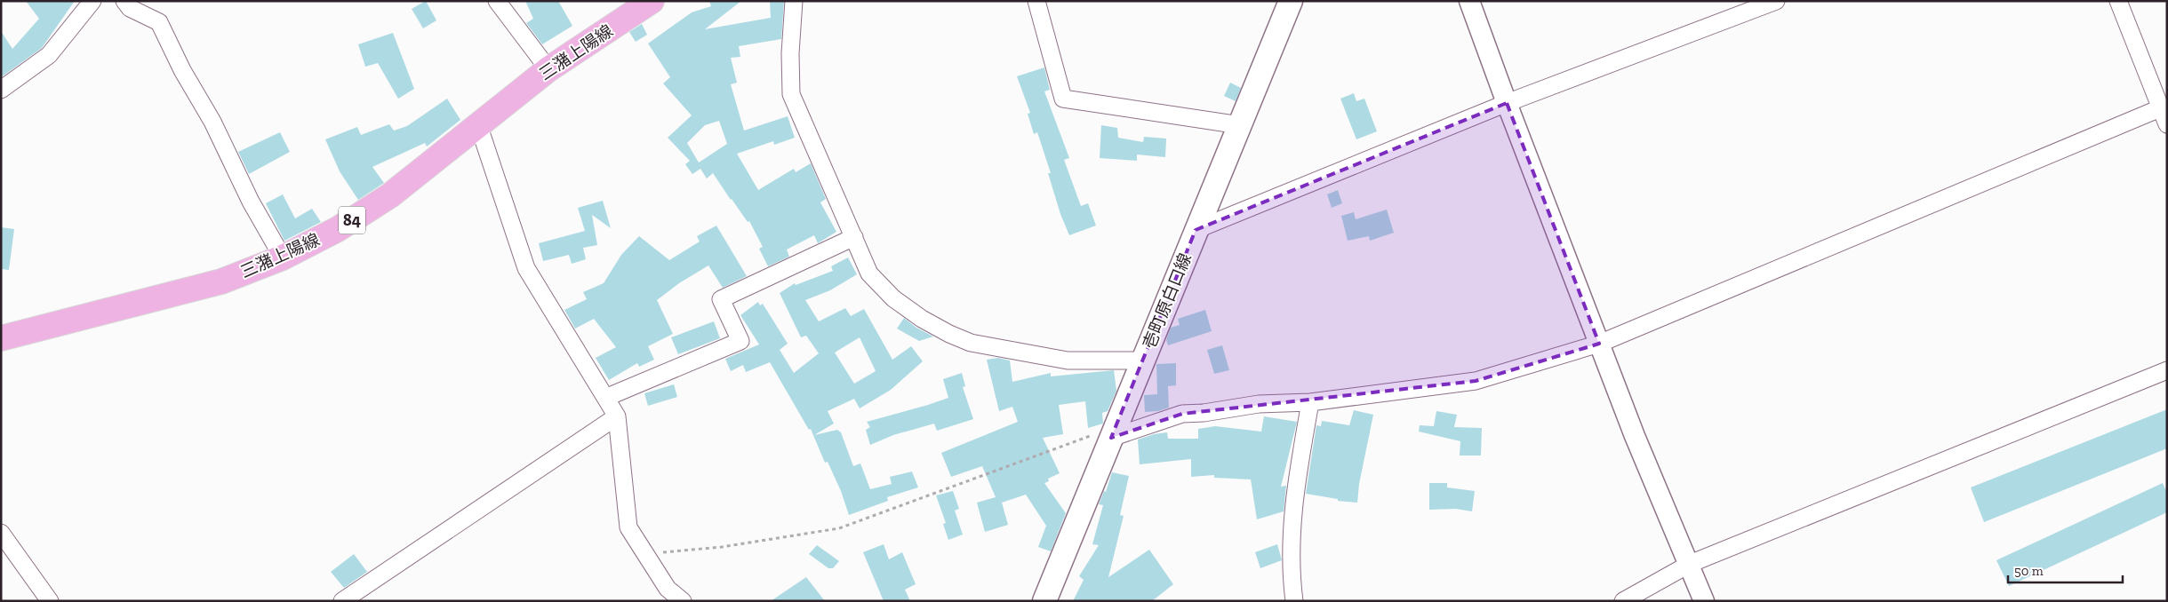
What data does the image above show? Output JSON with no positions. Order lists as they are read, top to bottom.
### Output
{
  "streets": {
    "main road": ["三潴上陽線", "84", "壱町原白口線"]
  },
  "scale_bar": "50 m"
}
